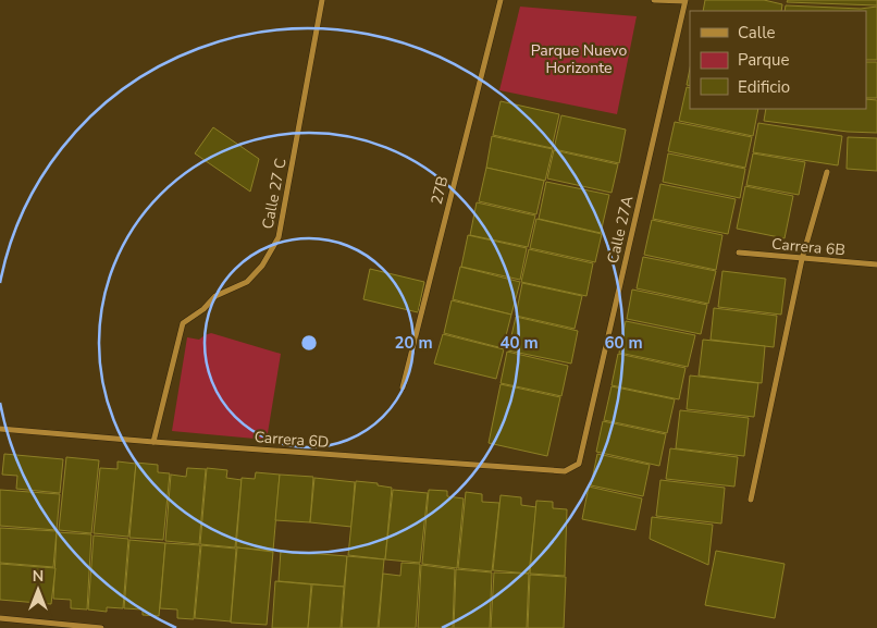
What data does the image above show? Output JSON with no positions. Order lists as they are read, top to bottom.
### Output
{
  "streets": {
    "street": [
      "27B",
      "Calle 27 C",
      "Calle 27A",
      "Carrera 6B",
      "Carrera 6D"
    ]
  },
  "crossings": [
    ["Calle 27 C", "Carrera 6D"],
    ["Calle 27A", "Carrera 6D"]
  ],
  "parks": ["Parque Nuevo Horizonte"],
  "legend": ["Calle", "Parque", "Edificio"],
  "north": "top",
  "rings": ["20 m", "40 m", "60 m"]
}
